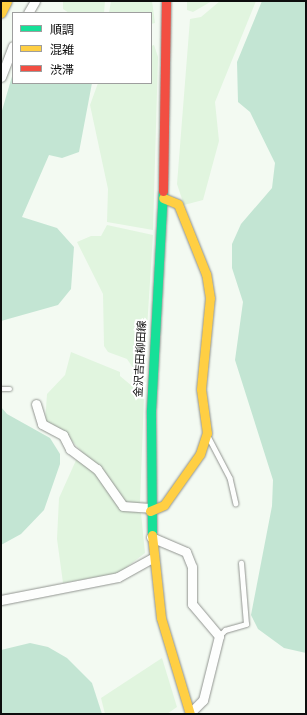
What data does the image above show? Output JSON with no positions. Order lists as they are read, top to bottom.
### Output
{
  "streets": {
    "main road": ["金沢吉田柳田線"]
  },
  "legend": ["順調", "混雑", "渋滞"]
}
